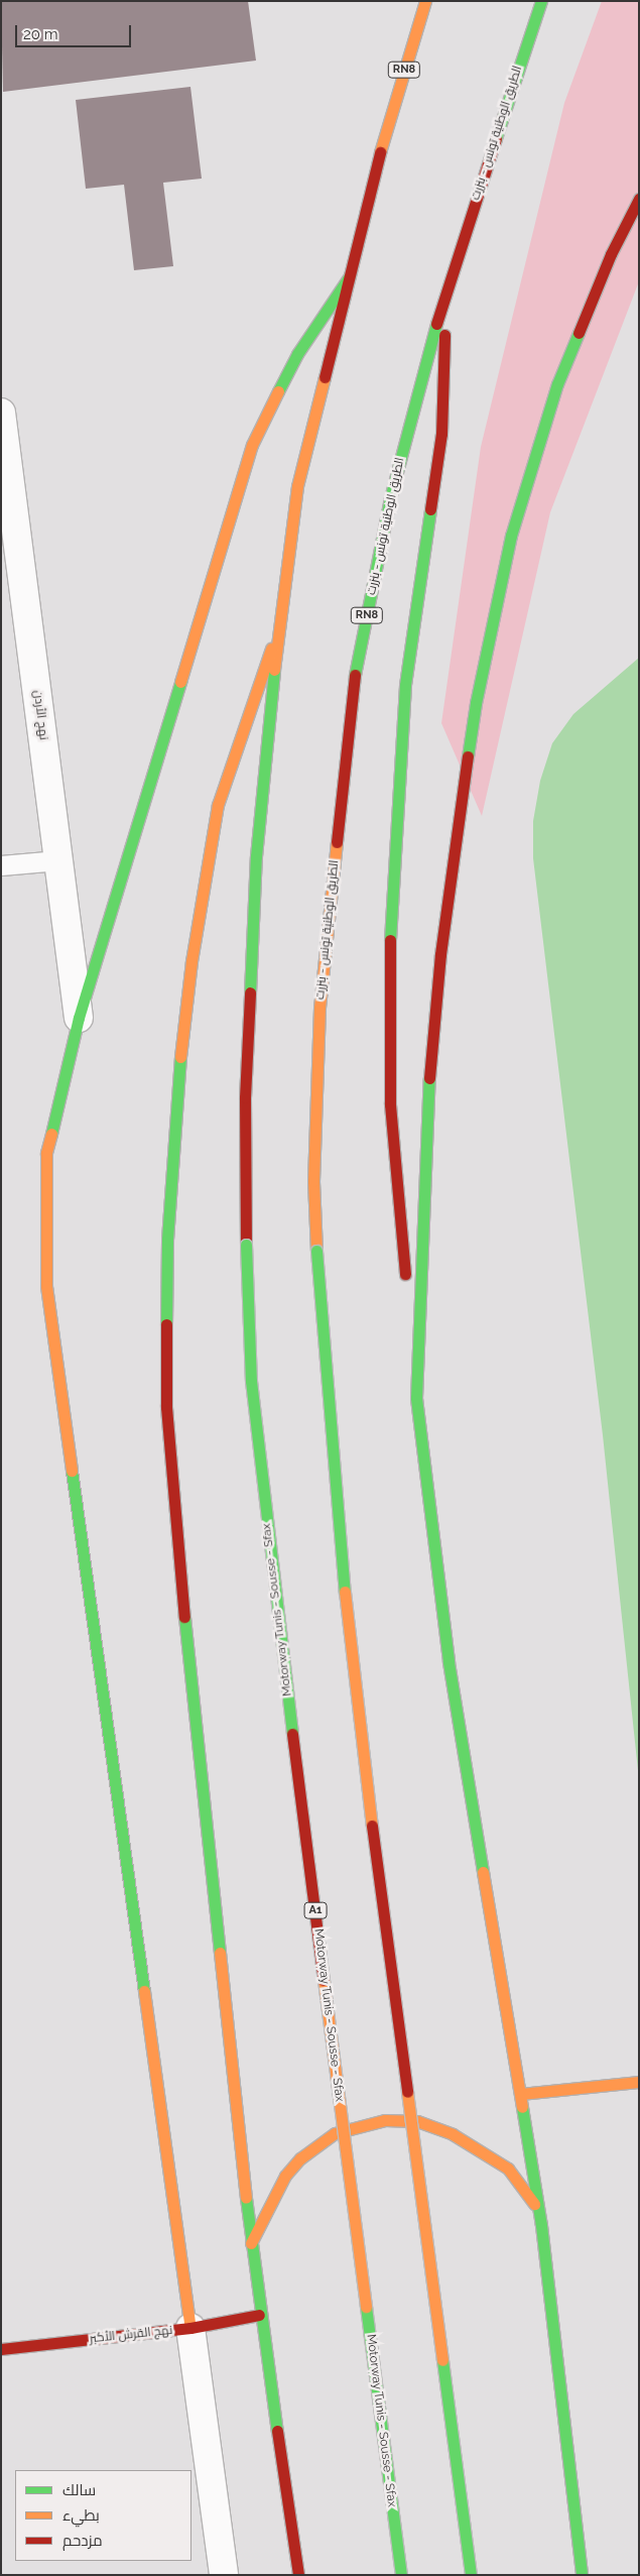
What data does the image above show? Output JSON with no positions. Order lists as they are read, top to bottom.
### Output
{
  "streets": {
    "main road": [
      "RN8",
      "الطريق الوطنية تونس - بنزرت",
      "Motorway Tunis - Sousse - Sfax",
      "A1",
      "نهج القرش الأكبر"
    ],
    "street": ["نهج الأردن"]
  },
  "crossings": [
    ["RN8", "Motorway Tunis - Sousse - Sfax"]
  ],
  "legend": ["سالك", "بطيء", "مزدحم"],
  "scale_bar": "20 m"
}
